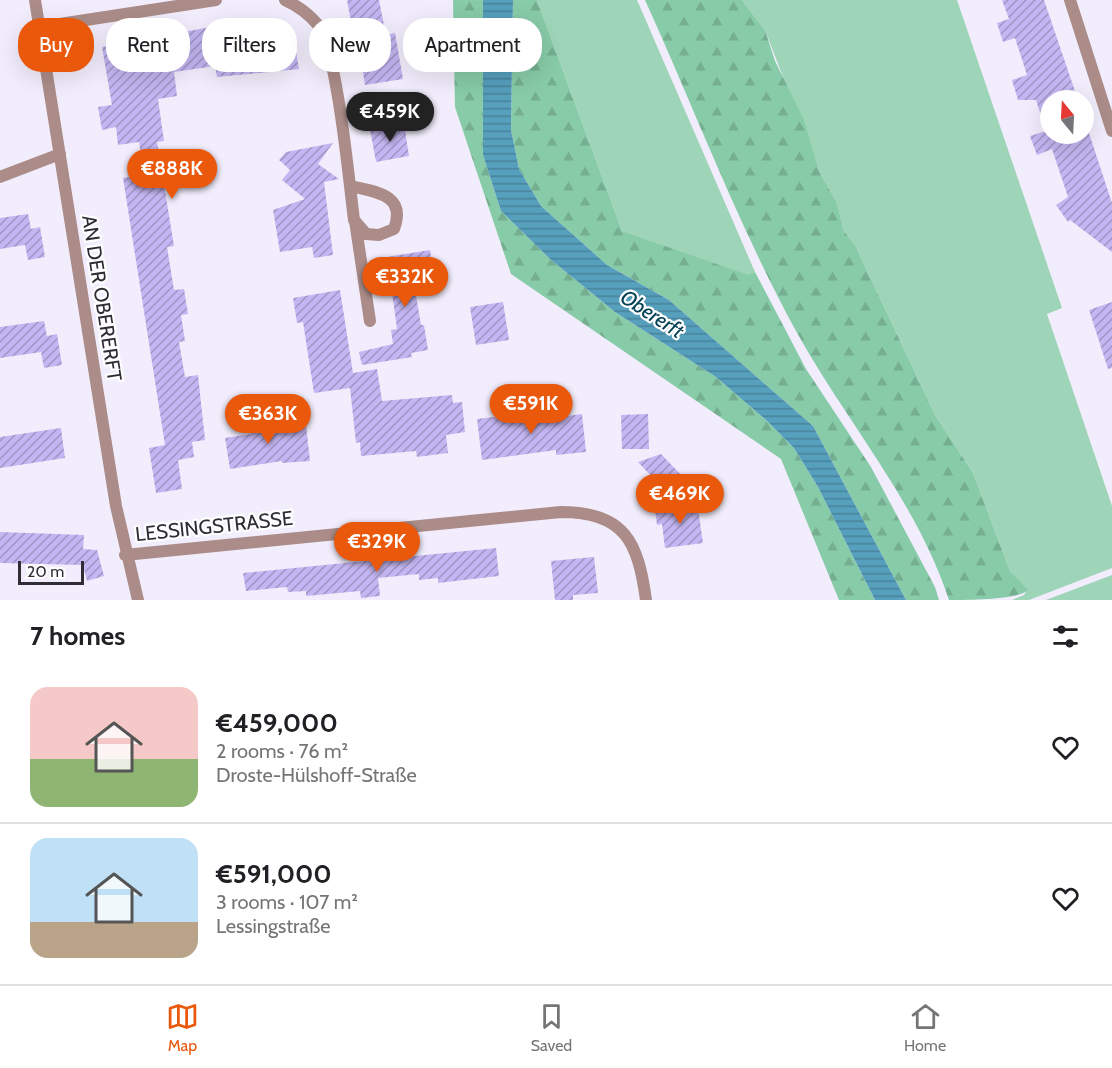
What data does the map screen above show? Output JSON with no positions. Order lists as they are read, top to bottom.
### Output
{
  "streets": {
    "street": ["AN DER OBERERFT", "LESSINGSTRASSE"]
  },
  "crossings": [
    ["AN DER OBERERFT", "LESSINGSTRASSE"]
  ],
  "water": ["Obererft"],
  "scale_bar": "20 m",
  "north": "top",
  "page": {
    "chip": [
      "Buy",
      "Rent",
      "Filters",
      "New",
      "Apartment"
    ],
    "price": [
      "€459K",
      "€888K",
      "€332K",
      "€591K",
      "€363K",
      "€469K",
      "€329K"
    ],
    "scale": "20 m",
    "heading": "7 homes",
    "list": [
      {
        "name": "€459,000",
        "note": "2 rooms · 76 m² · Droste-Hülshoff-Straße"
      },
      {
        "name": "€591,000",
        "note": "3 rooms · 107 m² · Lessingstraße"
      }
    ],
    "tabs": ["Map", "Saved", "Home"]
  }
}
